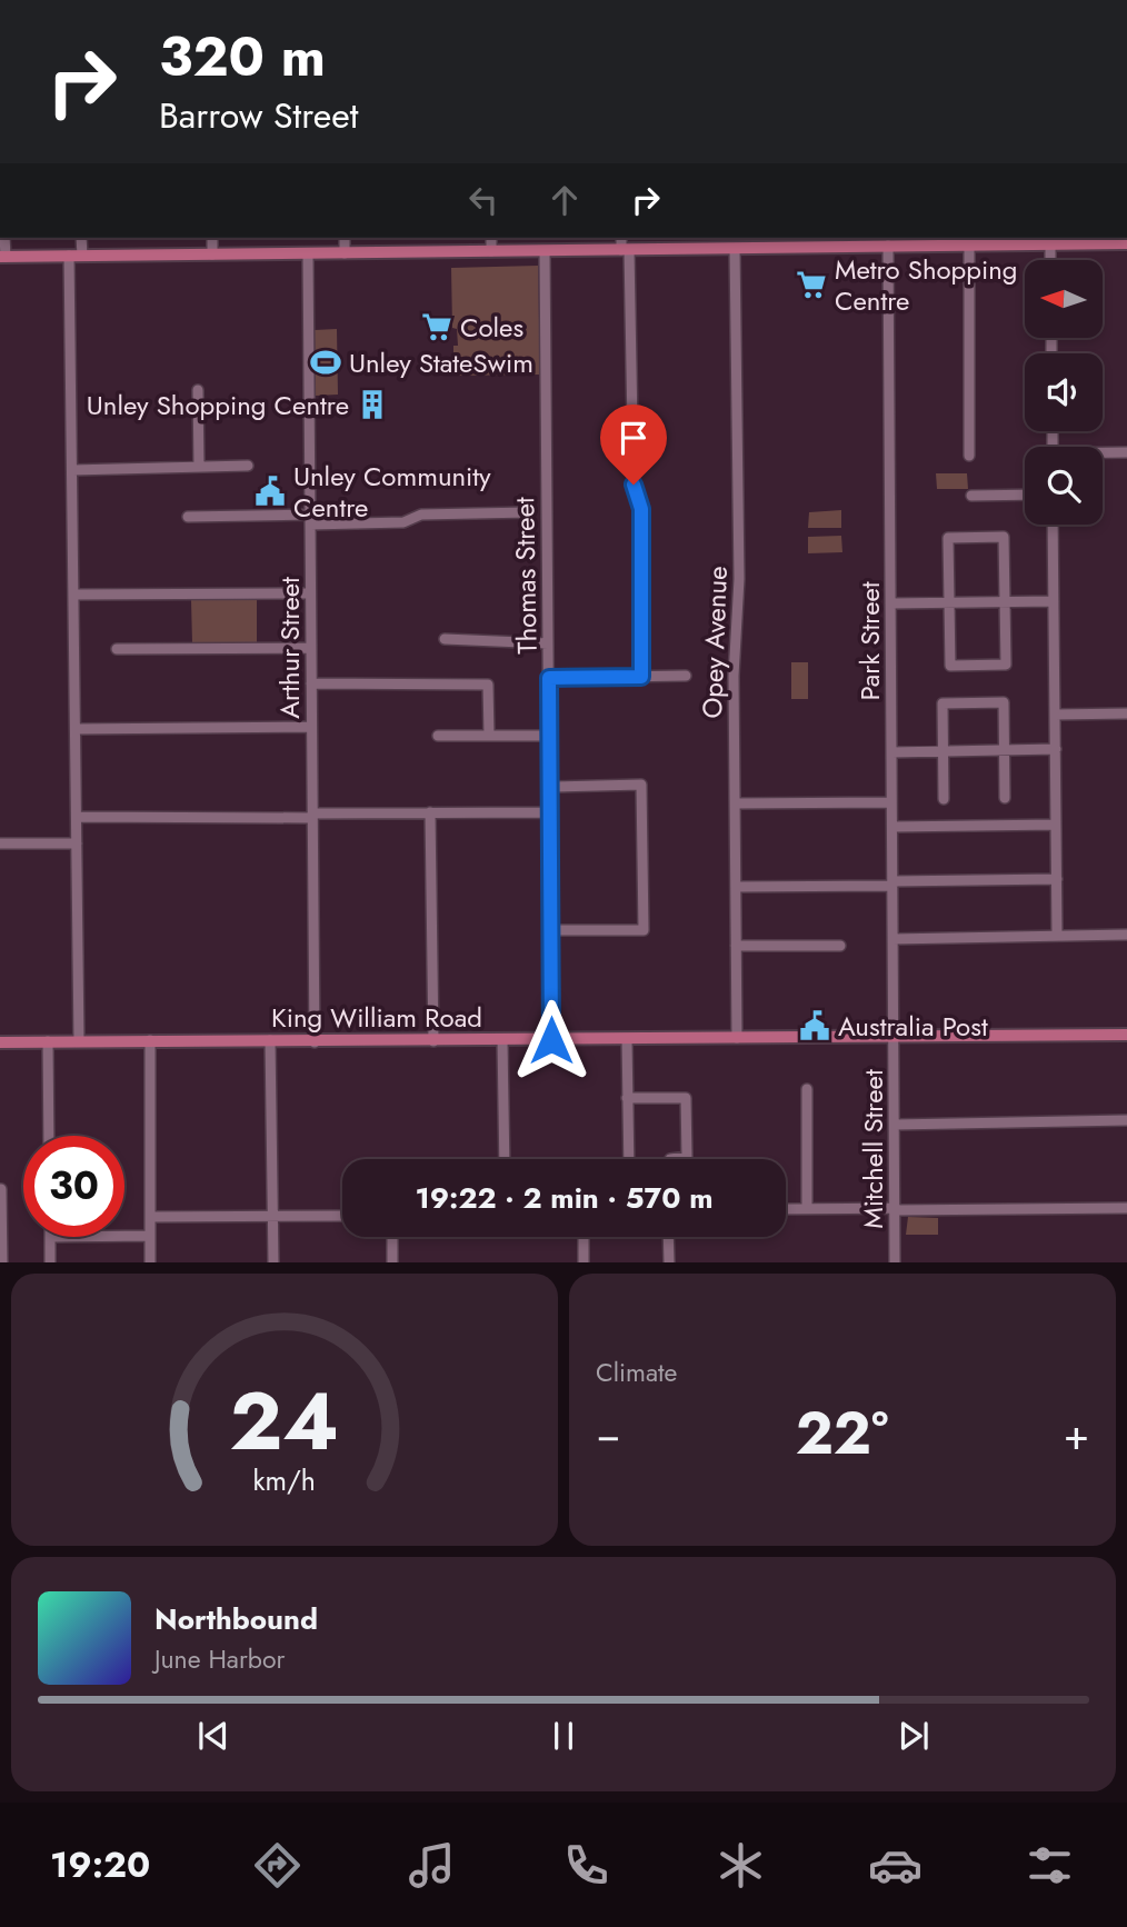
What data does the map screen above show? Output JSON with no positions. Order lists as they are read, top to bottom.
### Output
{
  "streets": {
    "main road": ["King William Road"],
    "street": [
      "Thomas Street",
      "Park Street",
      "Opey Avenue",
      "Arthur Street",
      "Mitchell Street"
    ]
  },
  "crossings": [
    ["Thomas Street", "King William Road"],
    ["Park Street", "King William Road"],
    ["Park Street", "Mitchell Street"],
    ["Opey Avenue", "King William Road"],
    ["Arthur Street", "King William Road"],
    ["King William Road", "Mitchell Street"]
  ],
  "places": {
    "supermarket": ["Metro Shopping Centre", "Coles"],
    "sports": ["Unley StateSwim"],
    "building": ["Unley Shopping Centre"],
    "public building": ["Unley Community Centre", "Australia Post"]
  },
  "north": "left",
  "page": {
    "turn": ["320 m", "Barrow Street"],
    "limit": "30",
    "trip": "19:22 · 2 min · 570 m",
    "tile": "Climate",
    "heat": ["−", "22°", "+"],
    "song": ["Northbound", "June Harbor"],
    "tabs": "19:20",
    "gauge": ["24", "km/h"]
  }
}
